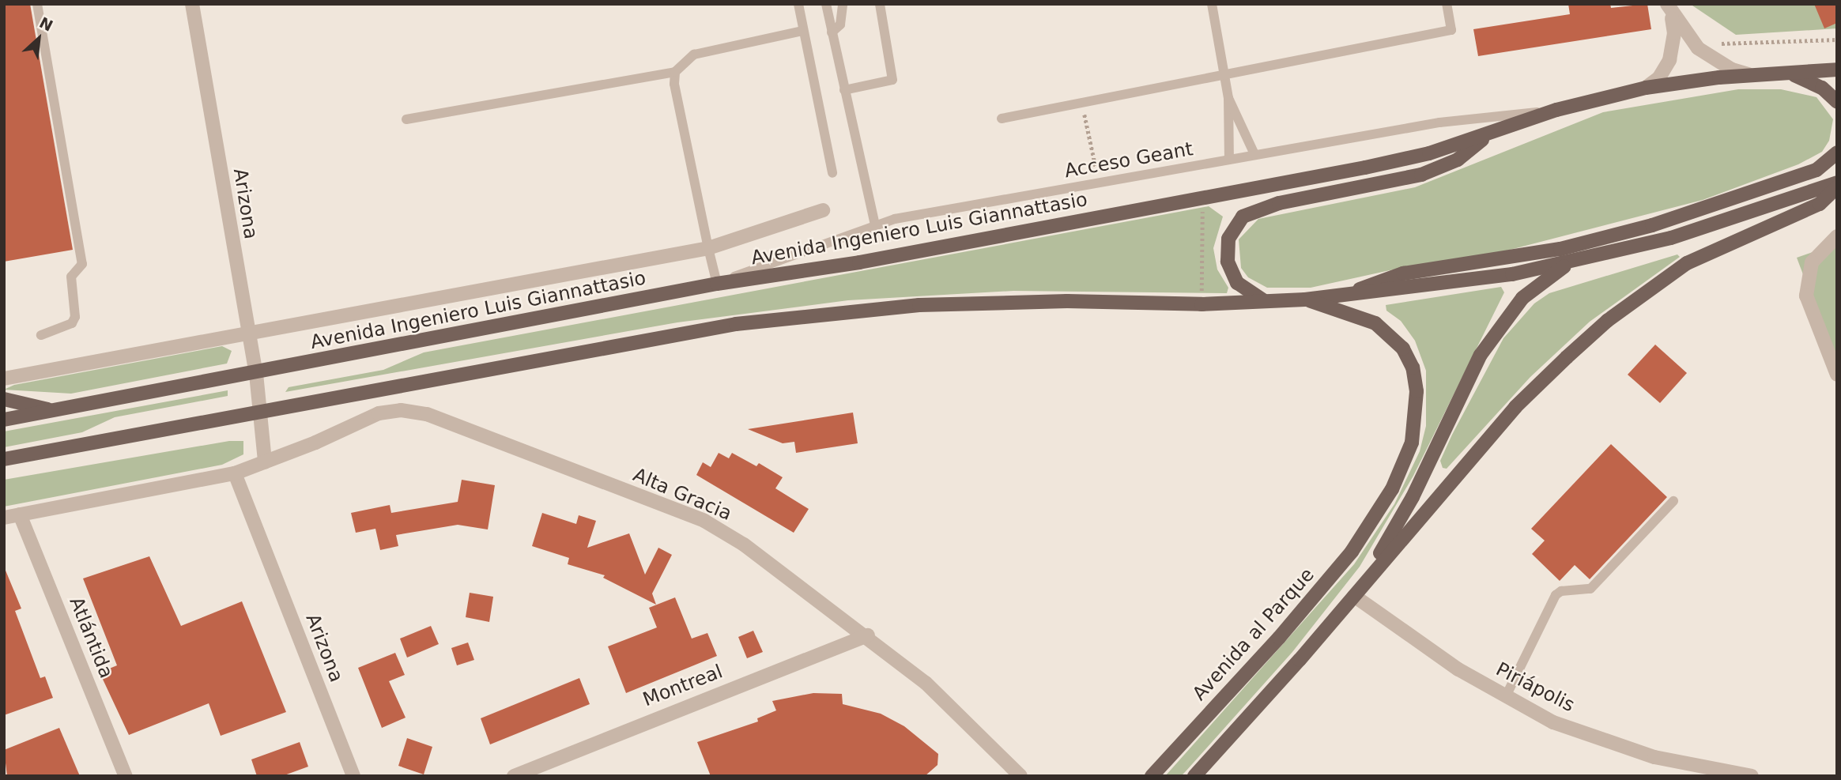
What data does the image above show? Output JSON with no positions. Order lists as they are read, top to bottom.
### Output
{
  "streets": {
    "main road": ["Avenida Ingeniero Luis Giannattasio", "Avenida al Parque"],
    "street": [
      "Arizona",
      "Alta Gracia",
      "Atlántida",
      "Montreal",
      "Piriápolis"
    ],
    "lane": ["Acceso Geant"]
  },
  "crossings": [
    ["Acceso Geant", "Avenida Ingeniero Luis Giannattasio"],
    ["Arizona", "Avenida Ingeniero Luis Giannattasio"],
    ["Arizona", "Alta Gracia"],
    ["Alta Gracia", "Montreal"]
  ],
  "north": "top right"
}
